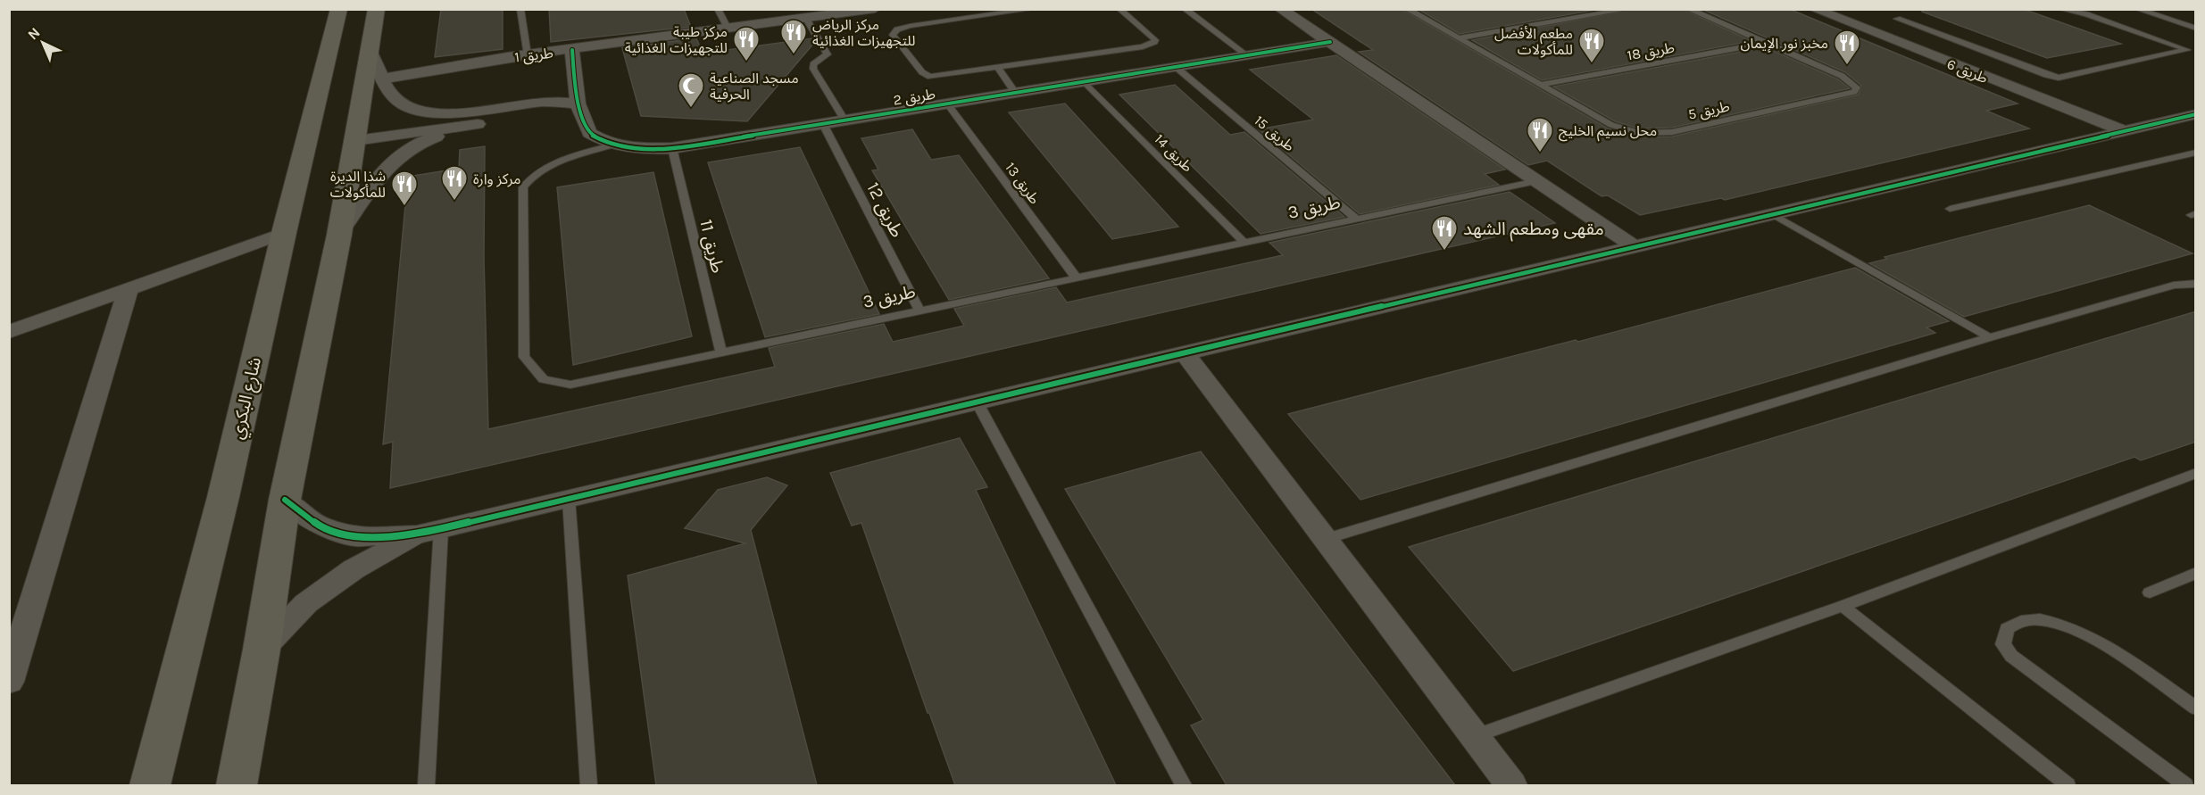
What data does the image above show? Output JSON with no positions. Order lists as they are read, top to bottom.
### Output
{
  "streets": {
    "main road": ["شارع البكري"],
    "street": ["طريق 1", "طريق 6", "طريق 2"],
    "lane": [
      "طريق 18",
      "طريق 5",
      "طريق 15",
      "طريق 14",
      "طريق 13",
      "طريق 3",
      "طريق 12",
      "طريق 11"
    ]
  },
  "crossings": [
    ["طريق 18", "طريق 5"],
    ["طريق 1", "طريق 2"],
    ["طريق 2", "طريق 15"],
    ["طريق 2", "طريق 14"],
    ["طريق 2", "طريق 13"],
    ["طريق 2", "طريق 3"],
    ["طريق 2", "طريق 12"],
    ["طريق 2", "طريق 11"],
    ["طريق 15", "طريق 3"],
    ["طريق 14", "طريق 3"],
    ["طريق 13", "طريق 3"],
    ["طريق 3", "طريق 12"],
    ["طريق 3", "طريق 11"]
  ],
  "places": {
    "restaurant": [
      "مركز الرياض للتجهيزات الغذائية",
      "مركز طيبة للتجهيزات الغذائية",
      "مطعم الأفضل للمأكولات",
      "مخبز نور الإيمان",
      "محل نسيم الخليج",
      "مركز وارة",
      "شذا الديرة للمأكولات",
      "مقهى ومطعم الشهد"
    ],
    "mosque": ["مسجد الصناعية الحرفية"]
  },
  "north": "top left"
}
